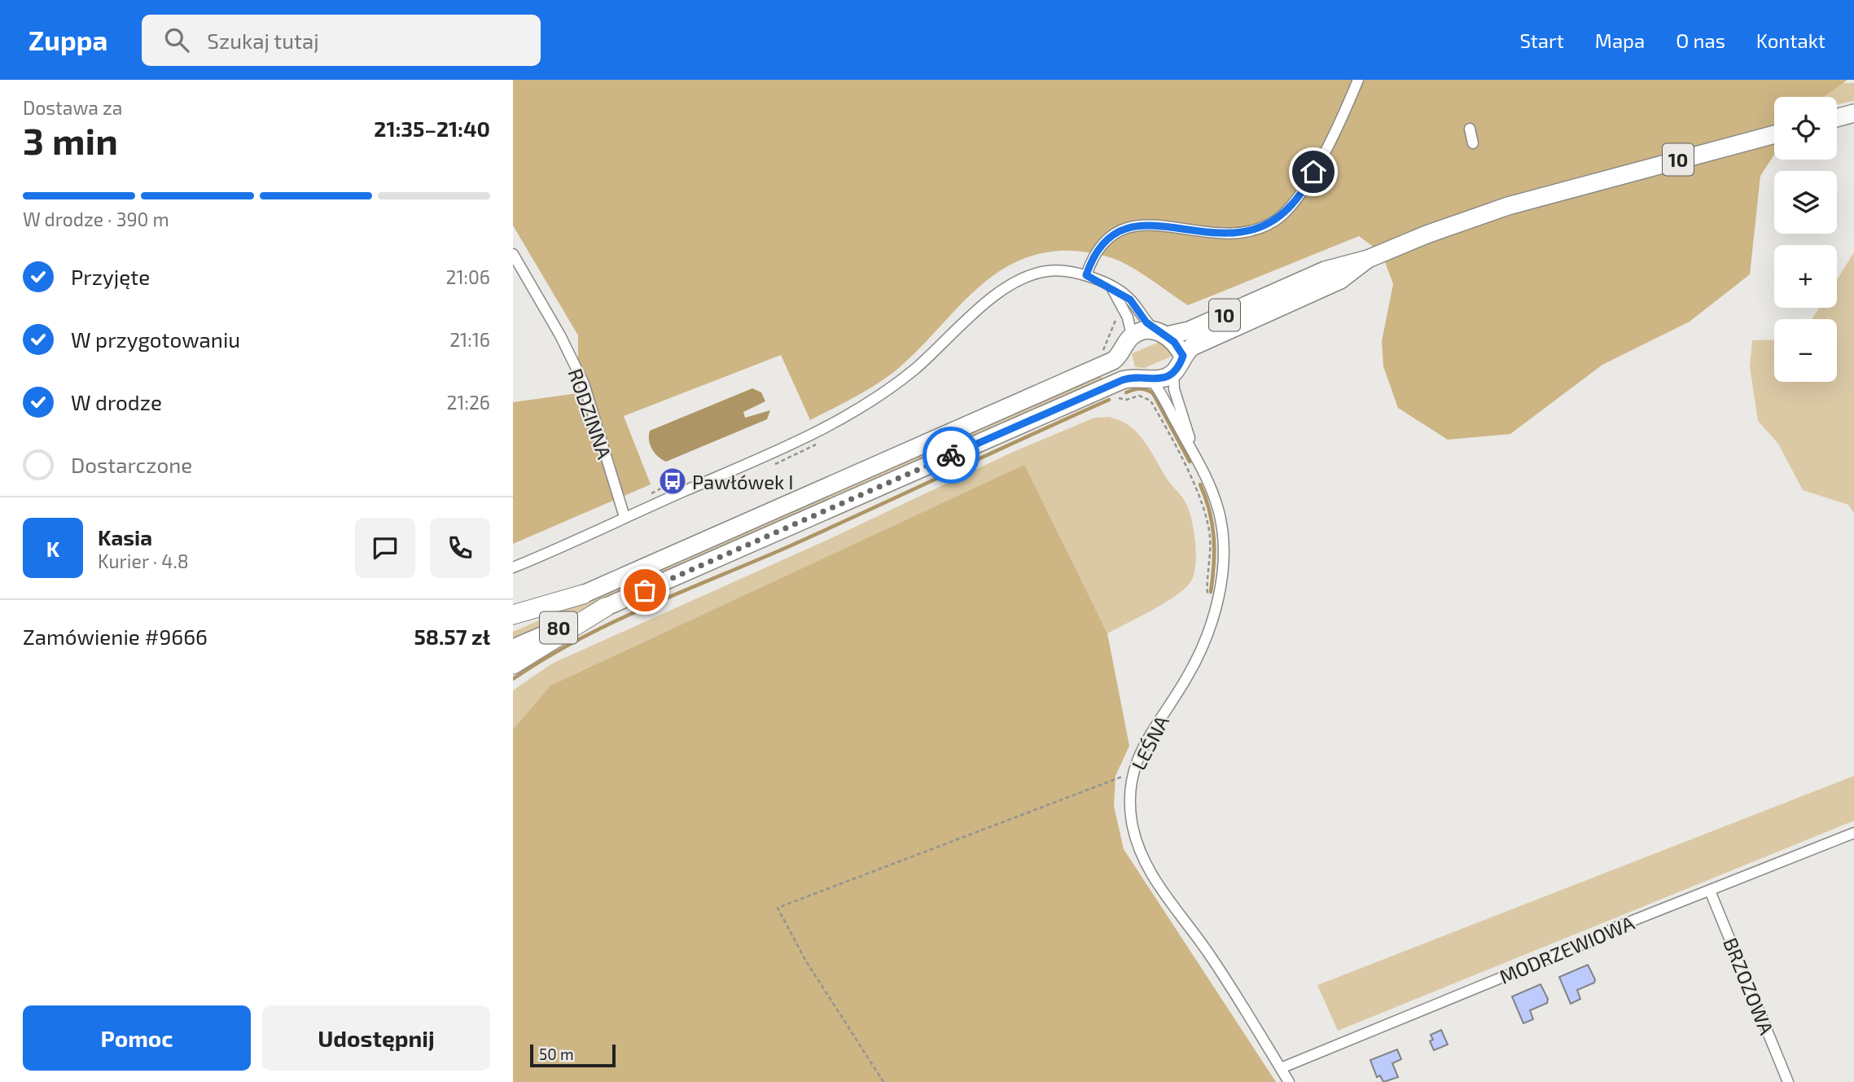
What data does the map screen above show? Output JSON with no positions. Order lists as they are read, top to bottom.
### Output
{
  "streets": {
    "highway": ["10"],
    "main road": ["80"],
    "street": [
      "RODZINNA",
      "LEŚNA",
      "MODRZEWIOWA",
      "BRZOZOWA"
    ]
  },
  "crossings": [
    ["10", "LEŚNA"],
    ["LEŚNA", "MODRZEWIOWA"],
    ["MODRZEWIOWA", "BRZOZOWA"]
  ],
  "places": {
    "bus stop": ["Pawłówek I"]
  },
  "scale_bar": "50 m",
  "page": {
    "header": "Zuppa",
    "search": "Szukaj tutaj",
    "nav": [
      "Start",
      "Mapa",
      "O nas",
      "Kontakt"
    ],
    "heading": ["3 min", "Dostawa za", "21:35–21:40"],
    "panel": [
      "Kasia",
      "Kurier · 4.8",
      "Zamówienie #9666",
      "58.57 zł"
    ],
    "map_buttons": ["+", "−"],
    "bar": "W drodze · 390 m",
    "list": [
      ["Przyjęte", "21:06"],
      ["W przygotowaniu", "21:16"],
      ["W drodze", "21:26"],
      "Dostarczone"
    ],
    "round": "K",
    "buttons": ["Pomoc", "Udostępnij"],
    "scale": "50 m"
  }
}
